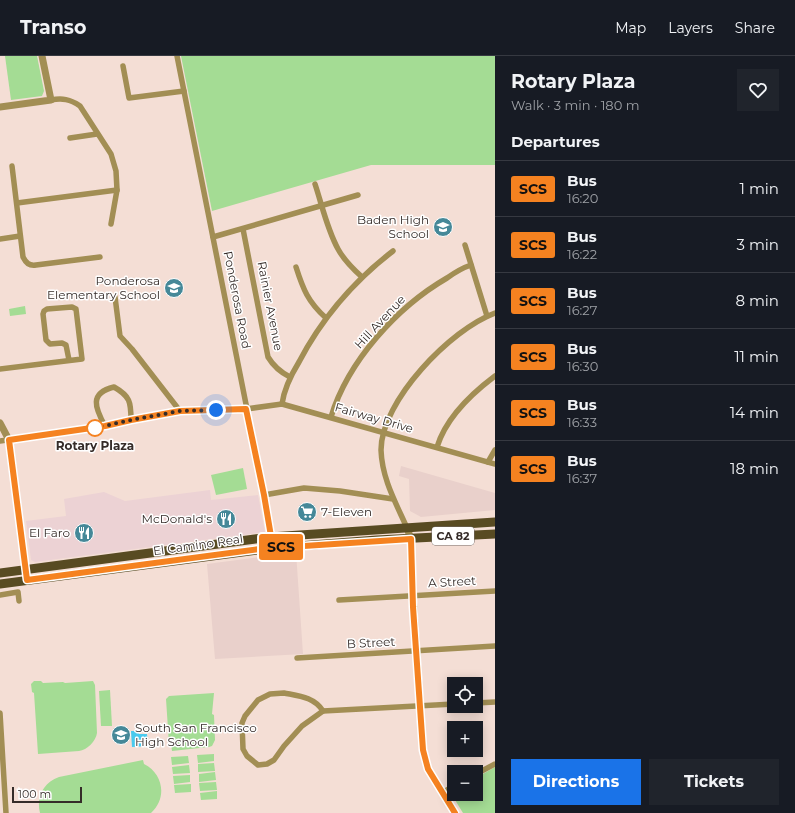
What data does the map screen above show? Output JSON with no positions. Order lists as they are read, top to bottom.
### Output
{
  "streets": {
    "main road": ["CA 82", "El Camino Real"],
    "street": [
      "Ponderosa Road",
      "Rainier Avenue",
      "Hill Avenue",
      "Fairway Drive",
      "A Street",
      "B Street"
    ]
  },
  "crossings": [
    ["Ponderosa Road", "Fairway Drive"],
    ["Ponderosa Road", "El Camino Real"],
    ["Hill Avenue", "Fairway Drive"]
  ],
  "places": {
    "school or university": ["Baden High School", "Ponderosa Elementary School", "South San Francisco High School"],
    "other": ["Rotary Plaza"],
    "supermarket": ["7-Eleven"],
    "restaurant": ["McDonald's", "El Faro"]
  },
  "lines": ["bus line SCS"],
  "scale_bar": "100 m",
  "page": {
    "header": "Transo",
    "nav": ["Map", "Layers", "Share"],
    "on_map": "SCS",
    "heading": [
      ["Rotary Plaza", "Walk · 3 min · 180 m"],
      "Departures"
    ],
    "list": [
      {
        "mark": "SCS",
        "name": "Bus",
        "note": "16:20",
        "value": "1 min"
      },
      {
        "mark": "SCS",
        "name": "Bus",
        "note": "16:22",
        "value": "3 min"
      },
      {
        "mark": "SCS",
        "name": "Bus",
        "note": "16:27",
        "value": "8 min"
      },
      {
        "mark": "SCS",
        "name": "Bus",
        "note": "16:30",
        "value": "11 min"
      },
      {
        "mark": "SCS",
        "name": "Bus",
        "note": "16:33",
        "value": "14 min"
      },
      {
        "mark": "SCS",
        "name": "Bus",
        "note": "16:37",
        "value": "18 min"
      }
    ],
    "map_buttons": ["+", "−"],
    "buttons": ["Directions", "Tickets"],
    "scale": "100 m"
  }
}
